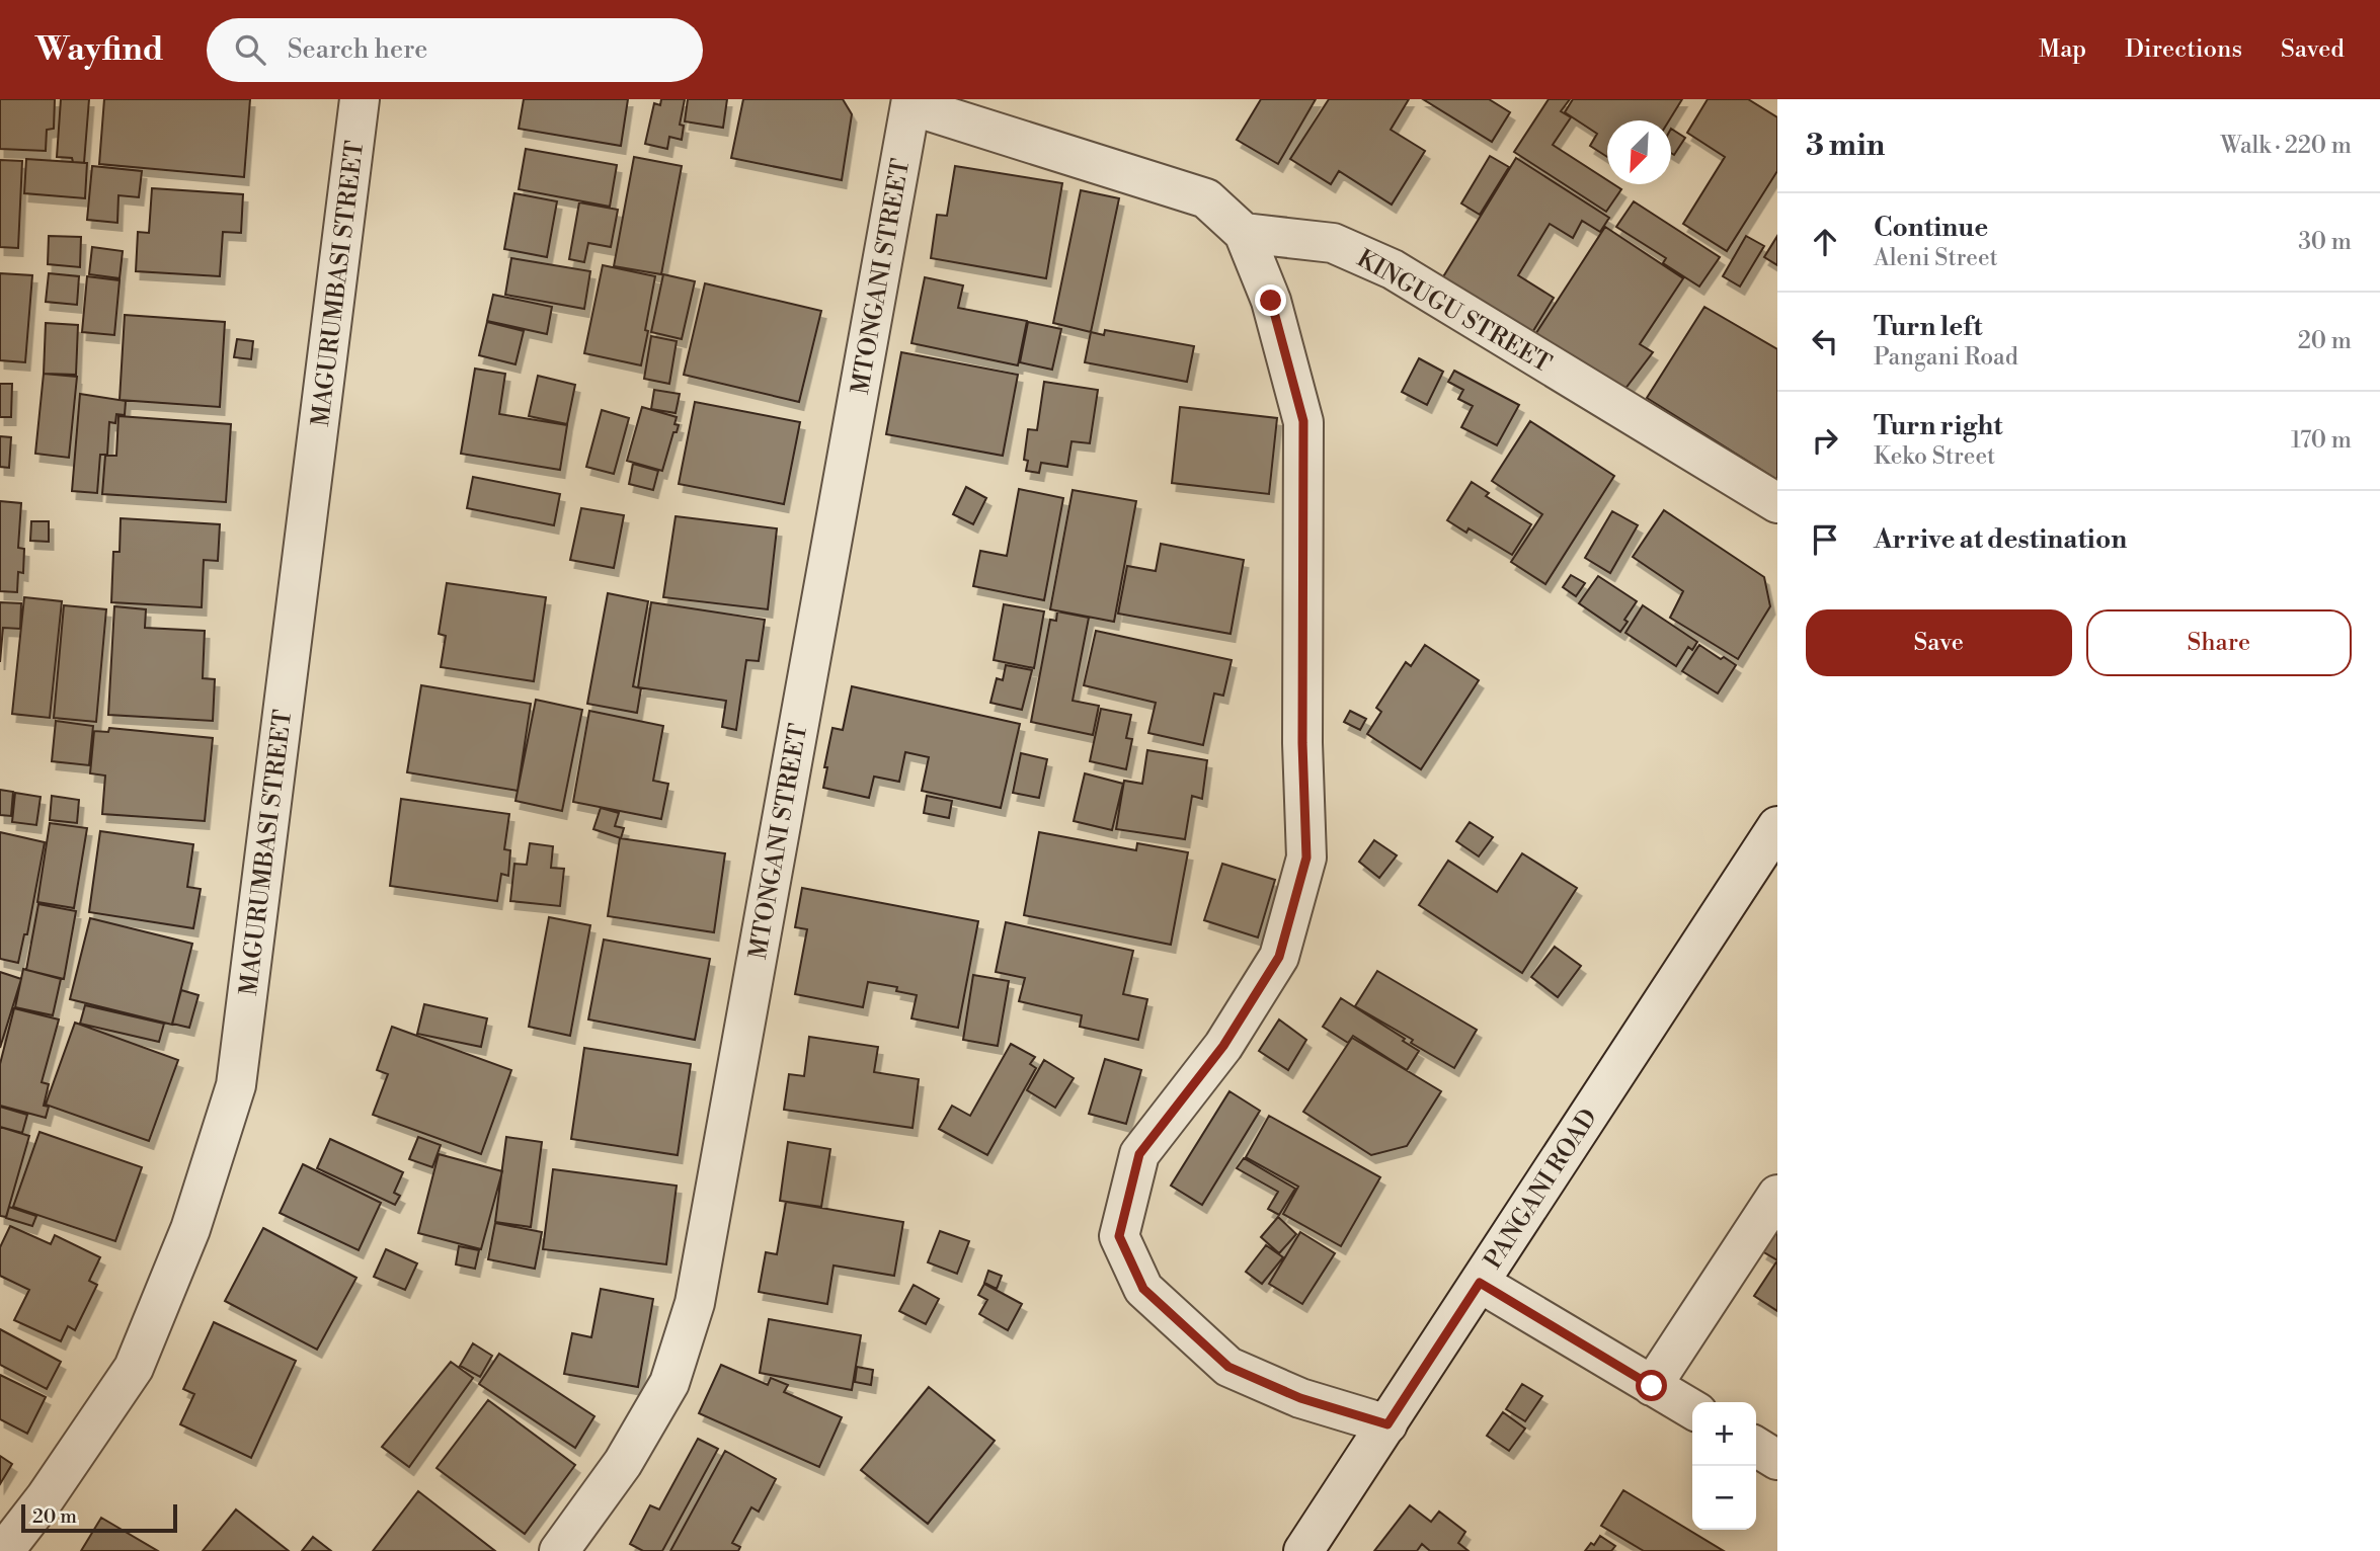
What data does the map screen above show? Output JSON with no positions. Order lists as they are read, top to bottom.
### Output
{
  "streets": {
    "street": [
      "MTONGANI STREET",
      "MAGURUMBASI STREET",
      "KINGUGU STREET",
      "PANGANI ROAD"
    ]
  },
  "scale_bar": "20 m",
  "north": "bottom left",
  "page": {
    "header": "Wayfind",
    "search": "Search here",
    "nav": ["Map", "Directions", "Saved"],
    "heading": ["3 min", "Walk · 220 m"],
    "list": [
      ["Continue", "Aleni Street", "30 m"],
      ["Turn left", "Pangani Road", "20 m"],
      ["Turn right", "Keko Street", "170 m"],
      "Arrive at destination"
    ],
    "buttons": ["Save", "Share"],
    "map_buttons": ["+", "−"],
    "scale": "20 m"
  }
}
